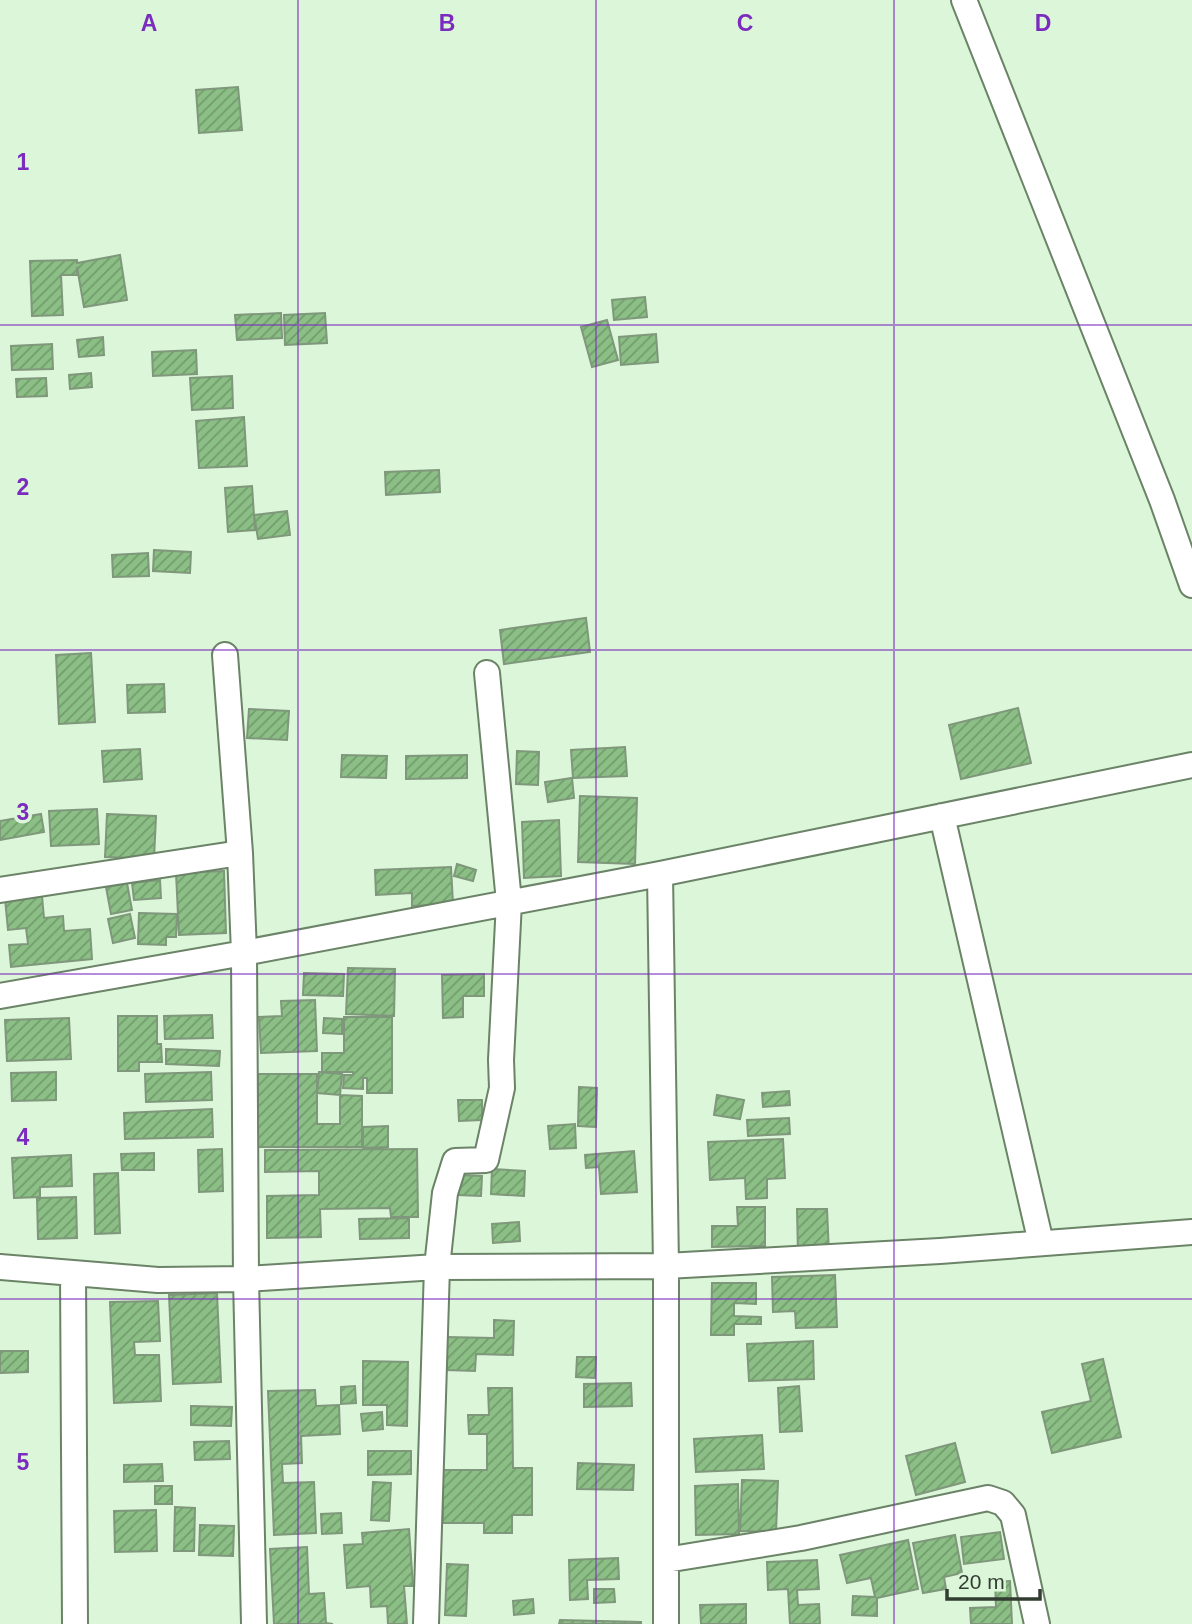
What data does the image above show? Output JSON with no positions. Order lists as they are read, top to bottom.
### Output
{
  "scale_bar": "20 m",
  "grid": {
    "columns": [
      "A",
      "B",
      "C",
      "D"
    ],
    "rows": [
      "1",
      "2",
      "3",
      "4",
      "5"
    ]
  }
}
